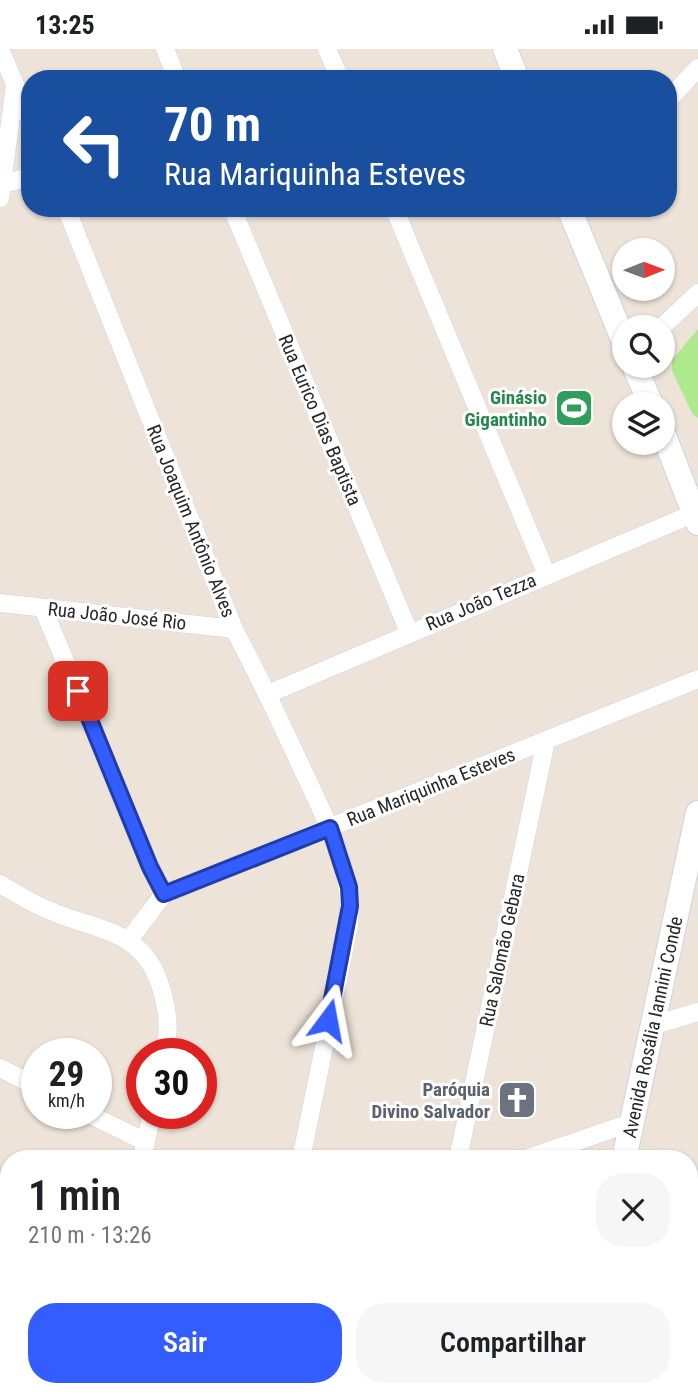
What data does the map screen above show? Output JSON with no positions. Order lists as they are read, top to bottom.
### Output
{
  "streets": {
    "street": [
      "Rua Eurico Dias Baptista",
      "Rua Joaquim Antônio Alves",
      "Rua João Tezza",
      "Rua João José Rio",
      "Rua Mariquinha Esteves",
      "Rua Salomão Gebara",
      "Avenida Rosália Iannini Conde"
    ]
  },
  "crossings": [
    ["Rua Eurico Dias Baptista", "Rua João Tezza"],
    ["Rua Joaquim Antônio Alves", "Rua João Tezza"],
    ["Rua Joaquim Antônio Alves", "Rua João José Rio"],
    ["Rua Joaquim Antônio Alves", "Rua Mariquinha Esteves"],
    ["Rua Mariquinha Esteves", "Rua Salomão Gebara"]
  ],
  "places": {
    "sports": ["Ginásio Gigantinho"],
    "church": ["Paróquia Divino Salvador"]
  },
  "north": "right",
  "page": {
    "status": "13:25",
    "turn": ["70 m", "Rua Mariquinha Esteves"],
    "speed": "29 km/h",
    "limit": "30",
    "heading": ["1 min", "210 m · 13:26"],
    "buttons": ["Sair", "Compartilhar"]
  }
}
